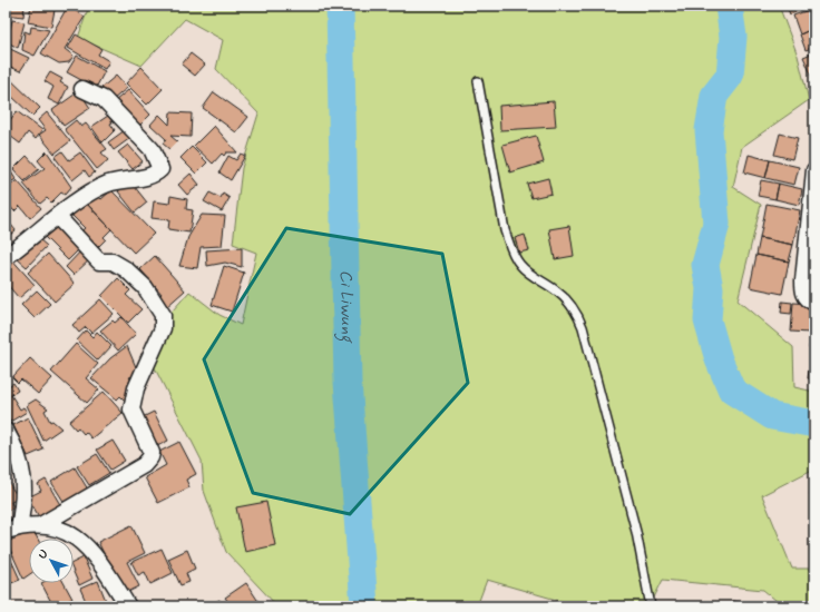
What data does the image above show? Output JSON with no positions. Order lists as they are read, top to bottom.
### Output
{
  "water": ["Ci Liwung"],
  "north": "top left"
}
